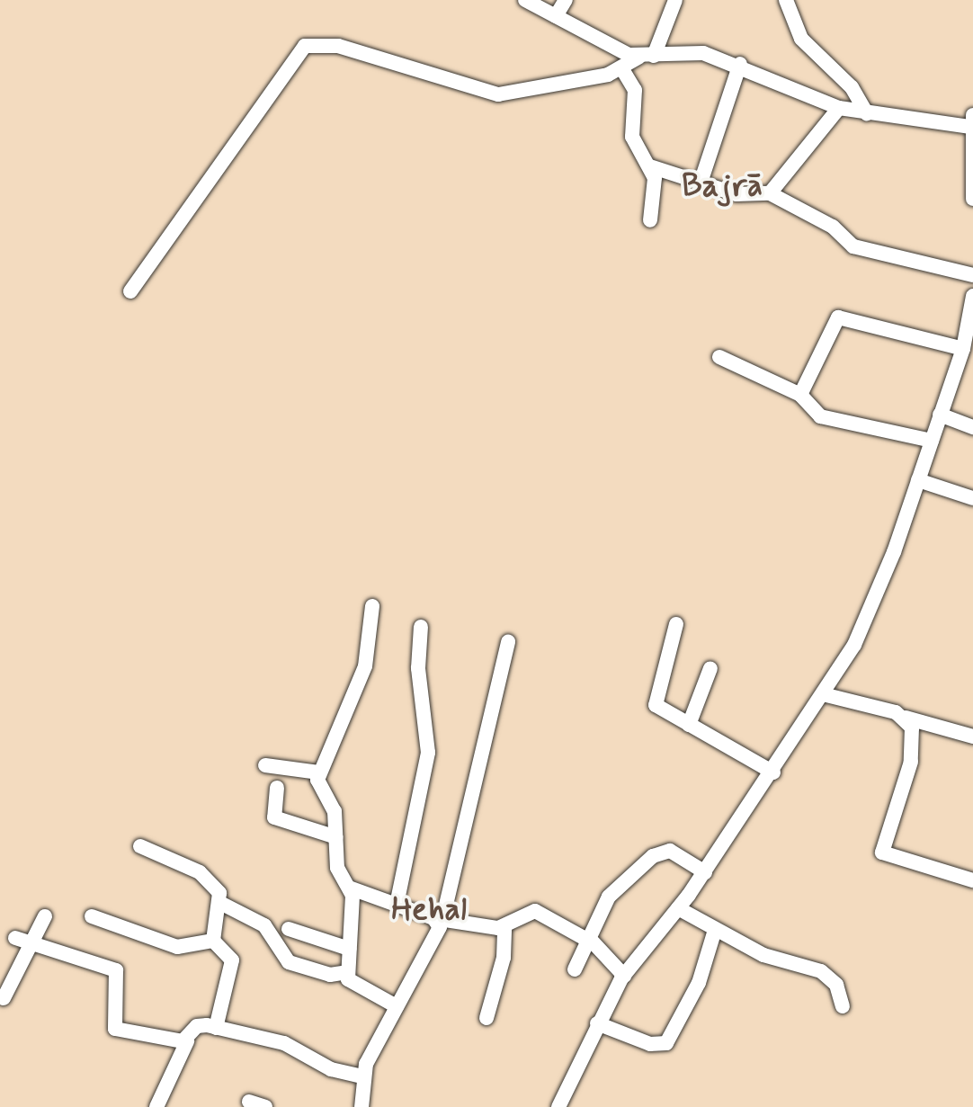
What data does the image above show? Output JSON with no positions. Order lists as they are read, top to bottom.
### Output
{
  "districts": ["Bajrā", "Hehal"]
}
